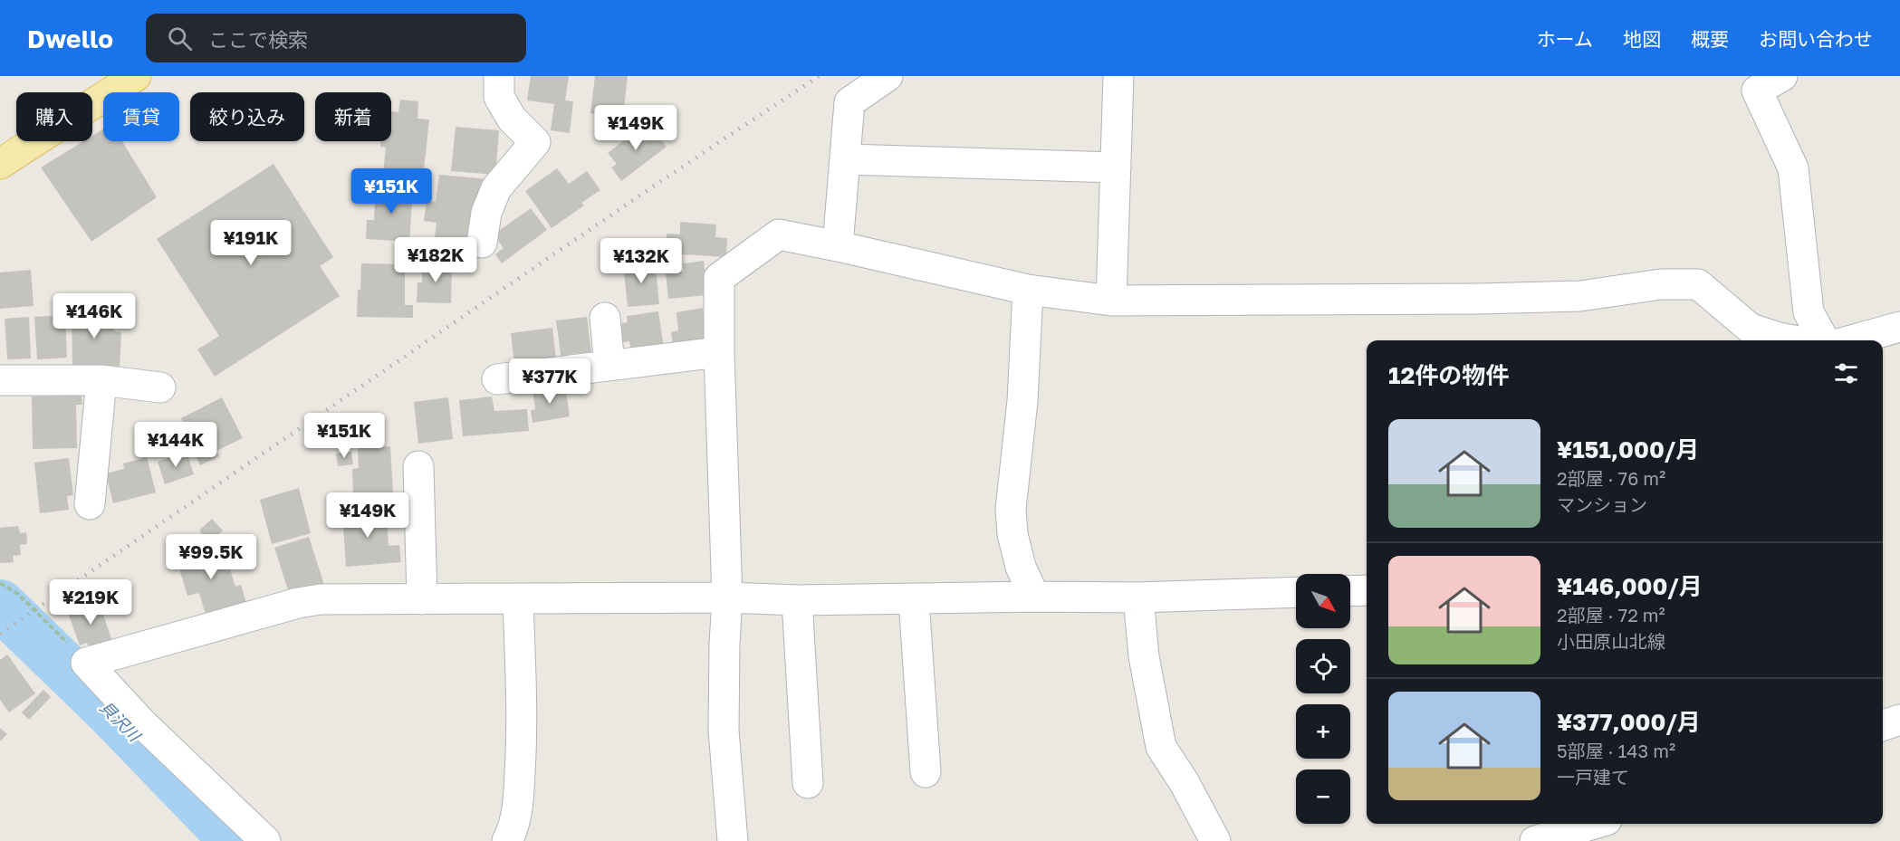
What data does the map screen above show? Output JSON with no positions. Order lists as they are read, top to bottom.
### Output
{
  "water": ["貝沢川"],
  "north": "bottom right",
  "page": {
    "header": "Dwello",
    "search": "ここで検索",
    "nav": [
      "ホーム",
      "地図",
      "概要",
      "お問い合わせ"
    ],
    "chip": [
      "購入",
      "賃貸",
      "絞り込み",
      "新着"
    ],
    "price": [
      "¥149K",
      "¥151K",
      "¥191K",
      "¥182K",
      "¥132K",
      "¥146K",
      "¥377K",
      "¥151K",
      "¥144K",
      "¥149K",
      "¥99.5K",
      "¥219K"
    ],
    "heading": "12件の物件",
    "list": [
      {
        "name": "¥151,000/月",
        "note": "2部屋 · 76 m² · マンション"
      },
      {
        "name": "¥146,000/月",
        "note": "2部屋 · 72 m² · 小田原山北線"
      },
      {
        "name": "¥377,000/月",
        "note": "5部屋 · 143 m² · 一戸建て"
      }
    ],
    "map_buttons": ["+", "−"]
  }
}
